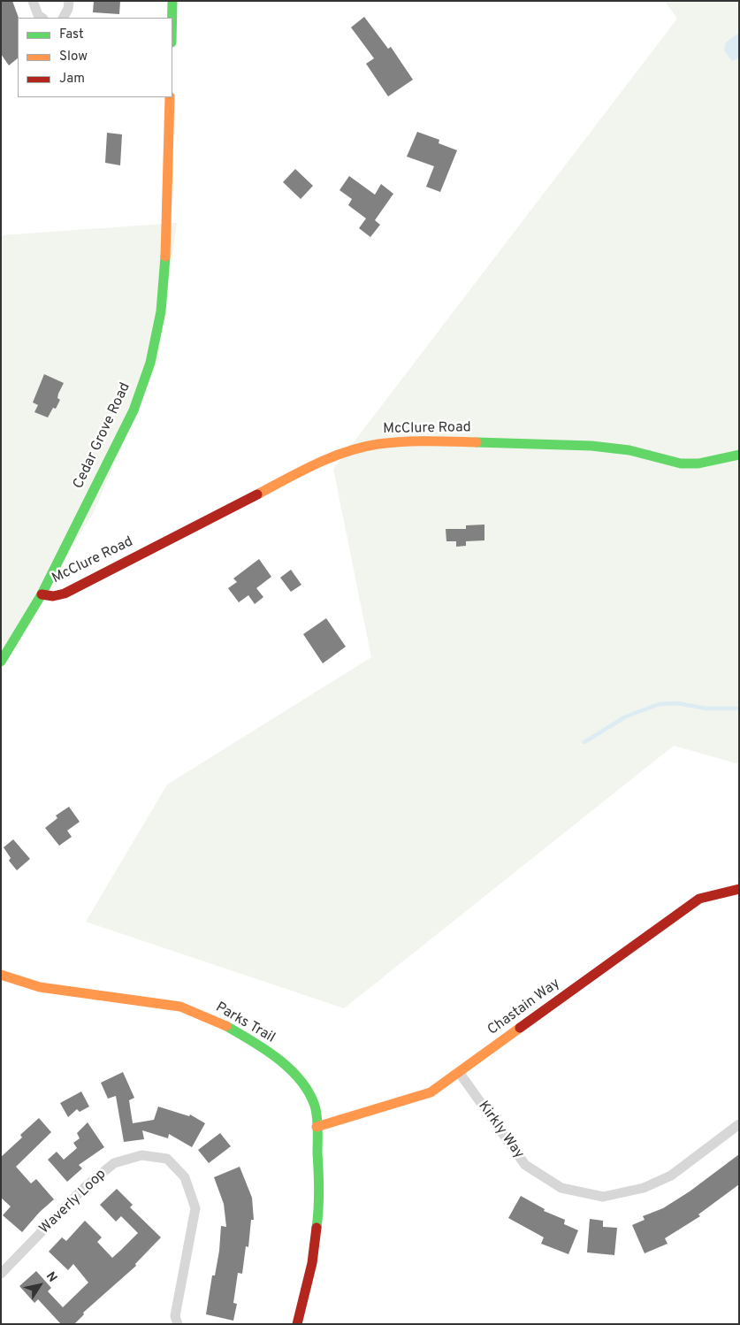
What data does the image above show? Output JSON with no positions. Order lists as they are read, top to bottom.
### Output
{
  "streets": {
    "street": [
      "McClure Road",
      "Cedar Grove Road",
      "Chastain Way",
      "Parks Trail",
      "Kirkly Way",
      "Waverly Loop"
    ]
  },
  "crossings": [
    ["McClure Road", "Cedar Grove Road"],
    ["Chastain Way", "Parks Trail"],
    ["Chastain Way", "Kirkly Way"]
  ],
  "legend": ["Fast", "Slow", "Jam"],
  "north": "top right"
}
